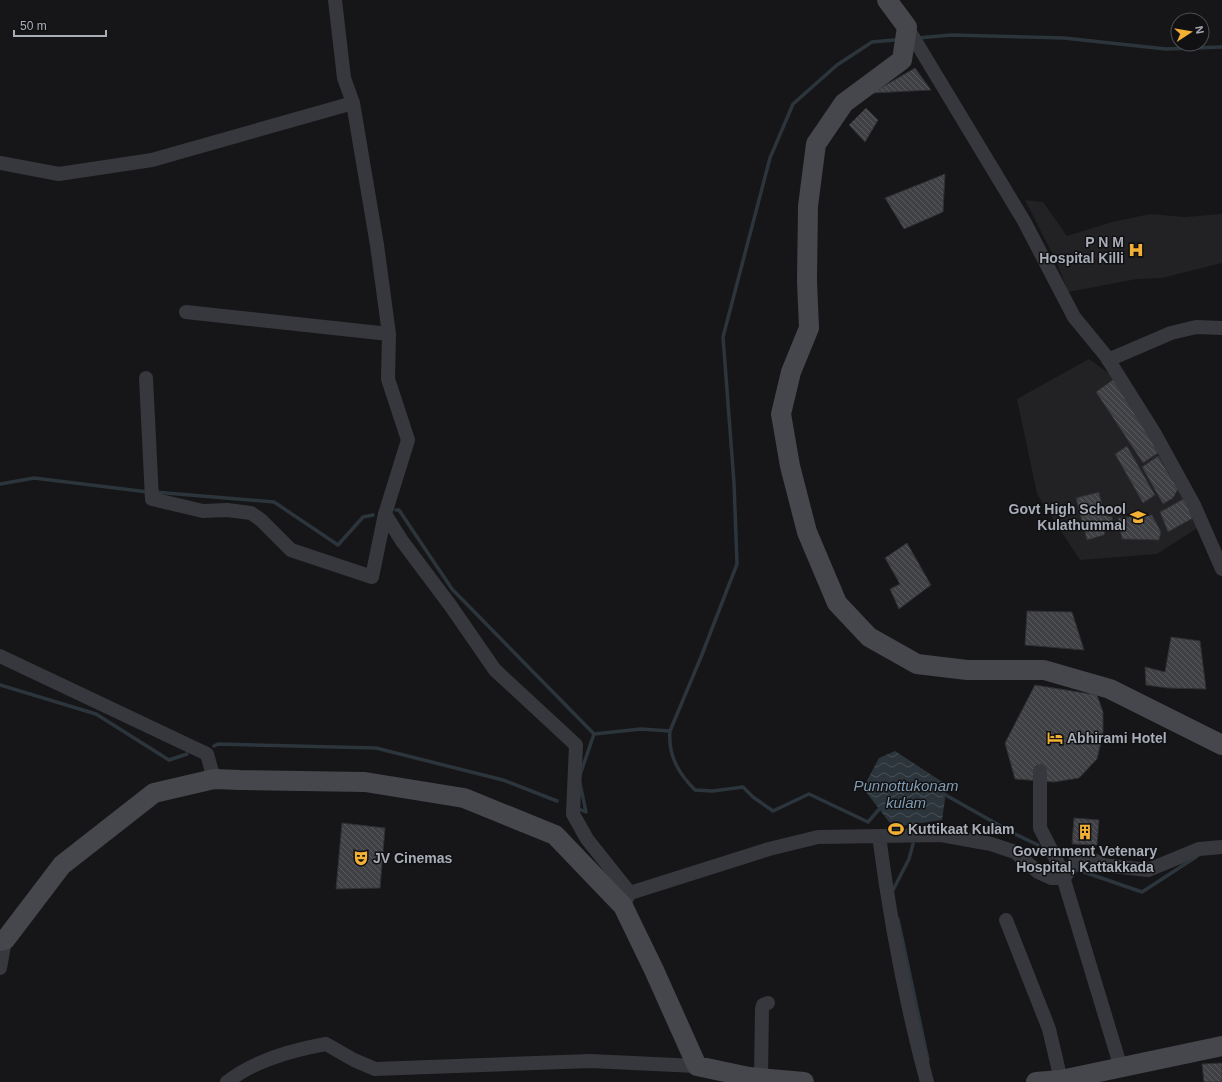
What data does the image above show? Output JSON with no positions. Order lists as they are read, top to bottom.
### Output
{
  "water": ["Punnottukonam kulam"],
  "places": {
    "hospital": ["P N M Hospital Killi"],
    "school or university": ["Govt High School Kulathummal"],
    "hotel": ["Abhirami Hotel"],
    "sports": ["Kuttikaat Kulam"],
    "building": ["Government Vetenary Hospital, Kattakkada"],
    "theatre": ["JV Cinemas"]
  },
  "scale_bar": "50 m",
  "north": "right"
}
